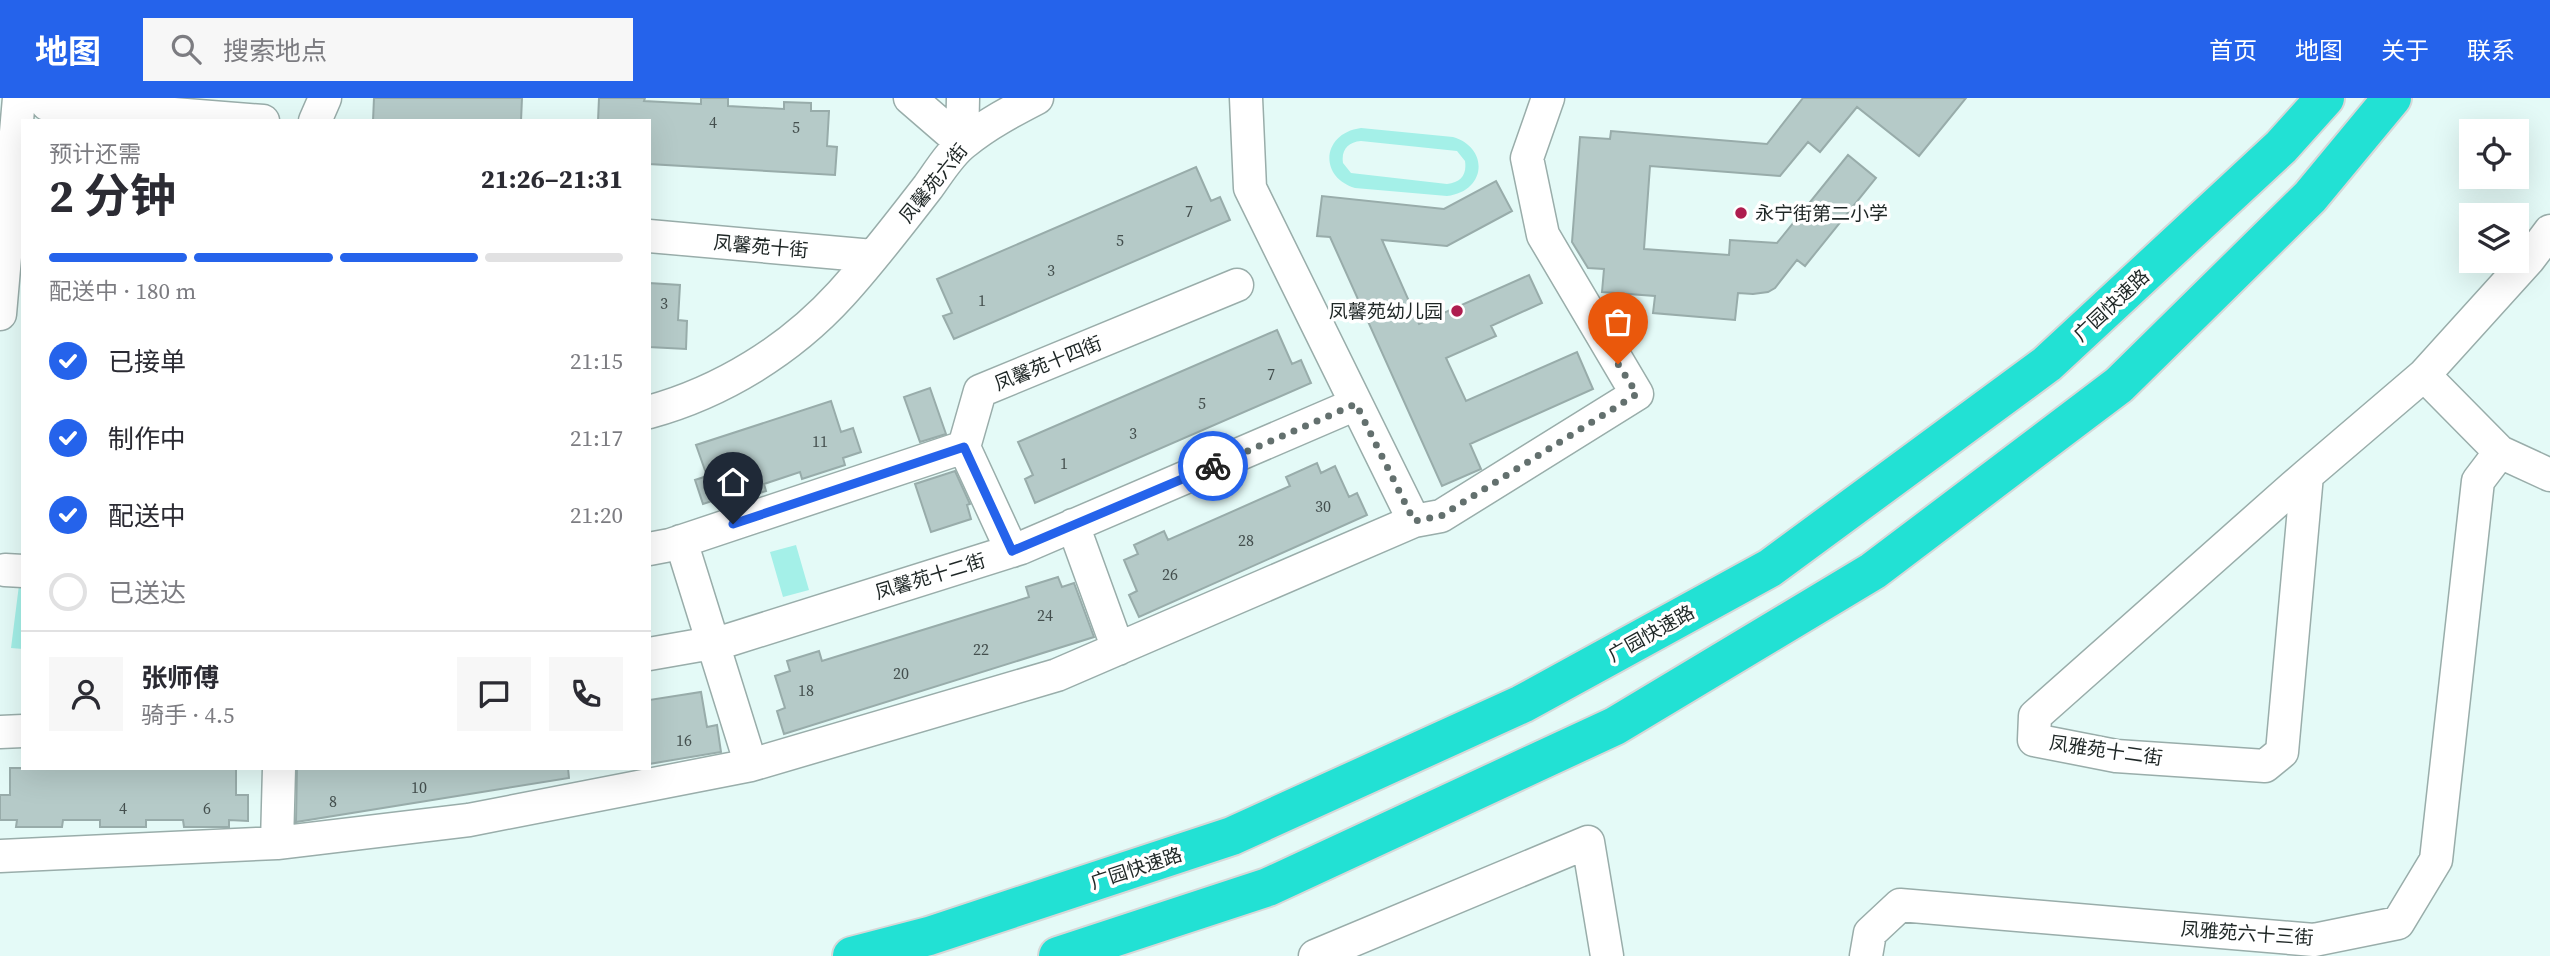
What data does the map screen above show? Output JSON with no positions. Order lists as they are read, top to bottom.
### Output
{
  "streets": {
    "highway": ["广园快速路"],
    "street": [
      "凤馨苑六街",
      "凤馨苑十街",
      "凤馨苑十四街",
      "凤馨苑十二街",
      "凤雅苑十二街",
      "凤雅苑六十三街"
    ]
  },
  "crossings": [
    ["凤馨苑六街", "凤馨苑十街"]
  ],
  "places": ["永宁街第二小学", "凤馨苑幼儿园"],
  "house_numbers": [
    "4",
    "5",
    "7",
    "5",
    "3",
    "1",
    "3",
    "7",
    "5",
    "3",
    "11",
    "1",
    "30",
    "28",
    "26",
    "24",
    "22",
    "20",
    "18",
    "16",
    "10",
    "8",
    "4",
    "6"
  ],
  "page": {
    "header": "地图",
    "search": "搜索地点",
    "nav": [
      "首页",
      "地图",
      "关于",
      "联系"
    ],
    "heading": ["2 分钟", "预计还需", "21:26–21:31"],
    "panel": ["张师傅", "骑手 · 4.5"],
    "bar": "配送中 · 180 m",
    "list": [
      ["已接单", "21:15"],
      ["制作中", "21:17"],
      ["配送中", "21:20"],
      "已送达"
    ]
  }
}
